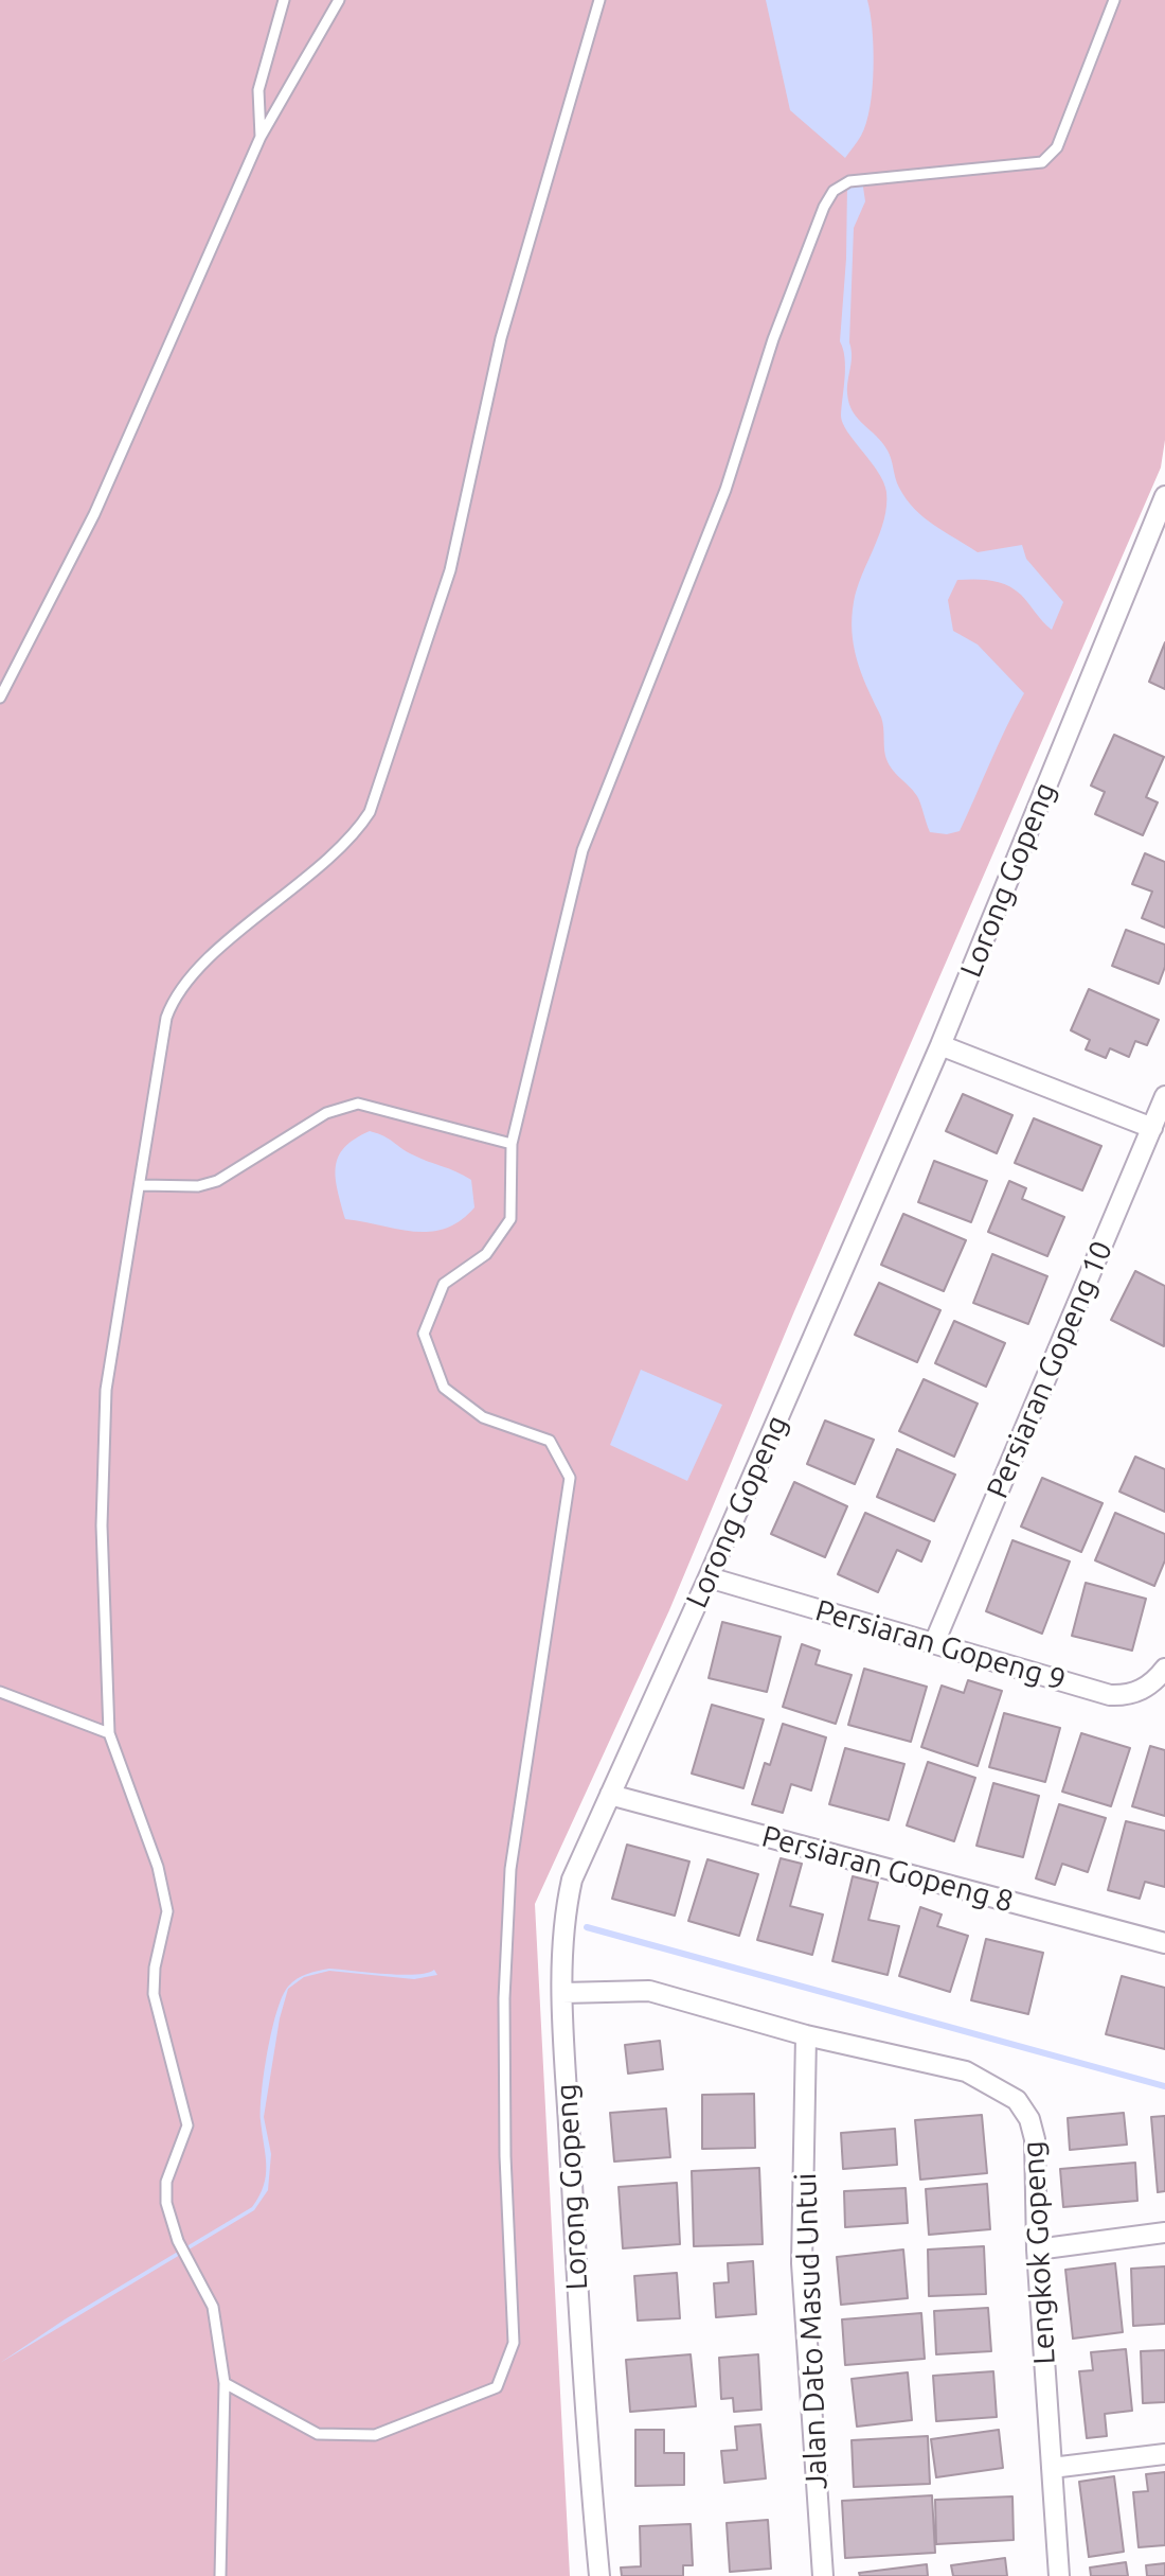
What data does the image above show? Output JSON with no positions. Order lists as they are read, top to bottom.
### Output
{
  "streets": {
    "street": [
      "Lorong Gopeng",
      "Persiaran Gopeng 10",
      "Persiaran Gopeng 9",
      "Persiaran Gopeng 8",
      "Lengkok Gopeng",
      "Jalan Dato Masud Untui"
    ]
  },
  "crossings": [
    ["Lorong Gopeng", "Persiaran Gopeng 9"],
    ["Lorong Gopeng", "Persiaran Gopeng 8"],
    ["Lorong Gopeng", "Lengkok Gopeng"],
    ["Persiaran Gopeng 10", "Persiaran Gopeng 9"],
    ["Lengkok Gopeng", "Jalan Dato Masud Untui"]
  ]
}
